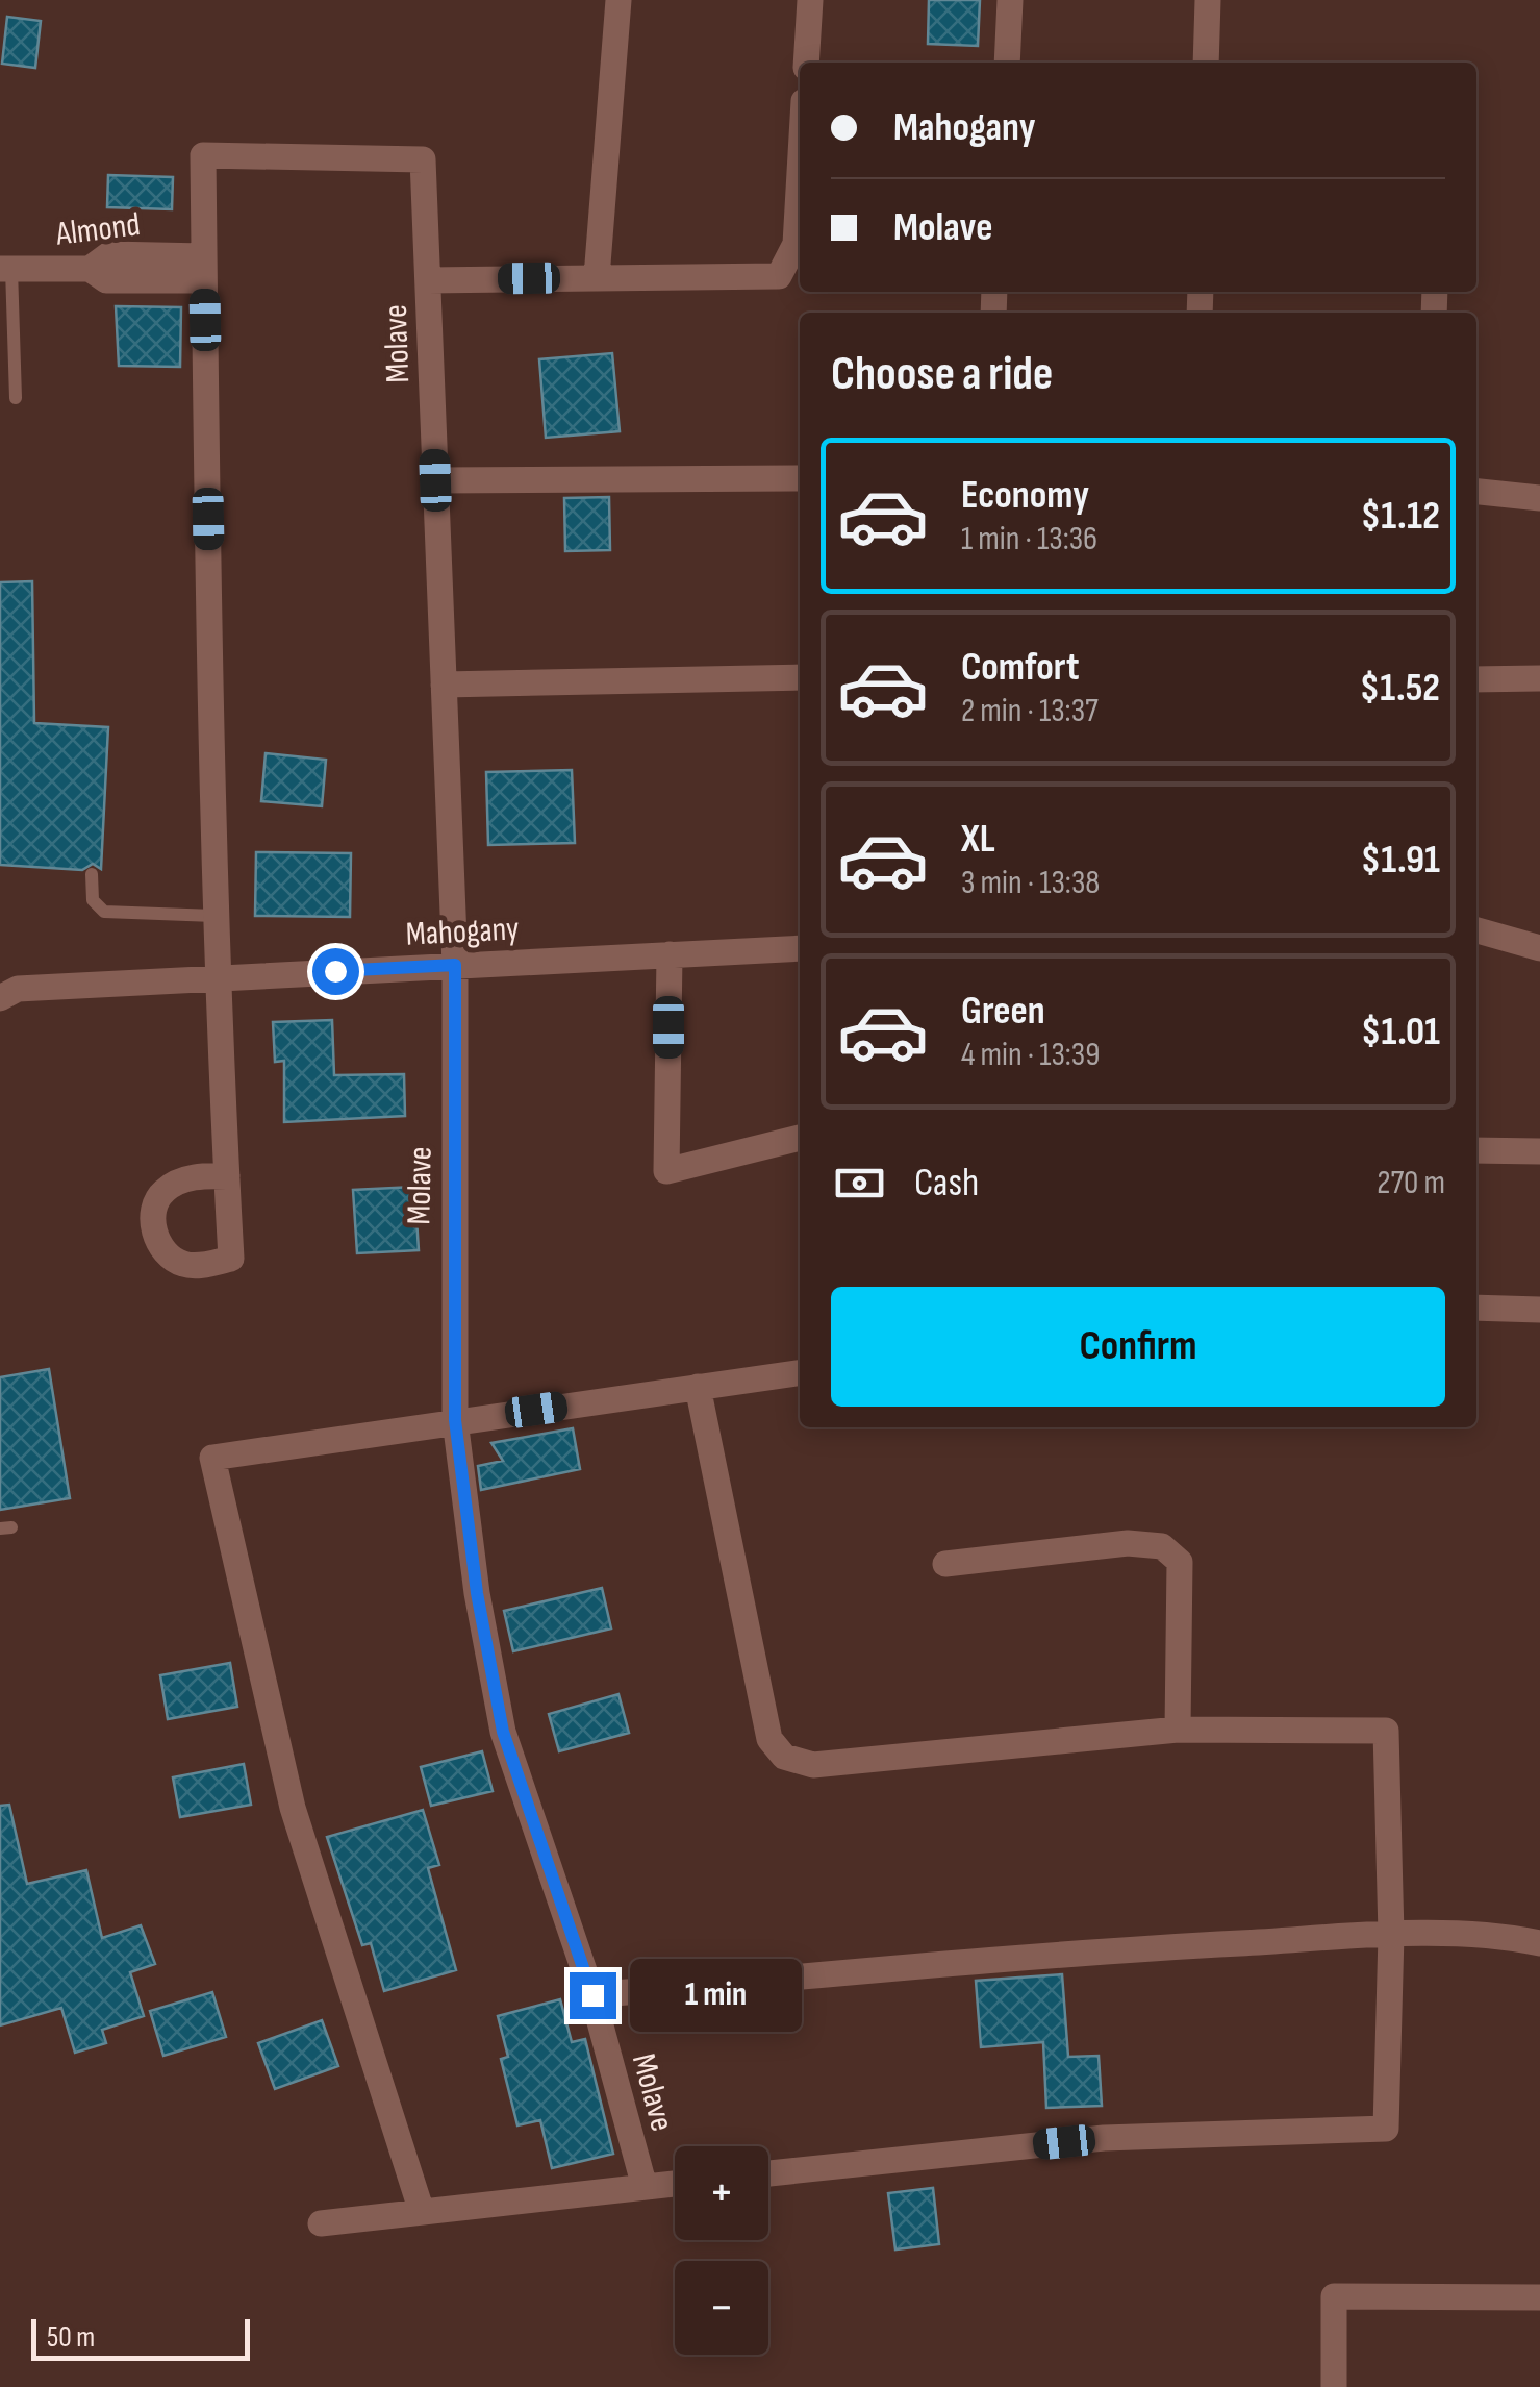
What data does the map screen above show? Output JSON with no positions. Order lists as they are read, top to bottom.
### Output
{
  "streets": {
    "street": ["Almond", "Molave", "Mahogany"]
  },
  "crossings": [
    ["Almond", "Molave"],
    ["Molave", "Mahogany"]
  ],
  "scale_bar": "50 m",
  "page": {
    "banner": ["Mahogany", "Molave"],
    "heading": "Choose a ride",
    "list": [
      {
        "name": "Economy",
        "note": "1 min · 13:36",
        "value": "$1.12"
      },
      {
        "name": "Comfort",
        "note": "2 min · 13:37",
        "value": "$1.52"
      },
      {
        "name": "XL",
        "note": "3 min · 13:38",
        "value": "$1.91"
      },
      {
        "name": "Green",
        "note": "4 min · 13:39",
        "value": "$1.01"
      }
    ],
    "pay": ["Cash", "270 m"],
    "buttons": "Confirm",
    "bubble": "1 min",
    "map_buttons": ["+", "−"],
    "scale": "50 m"
  }
}
